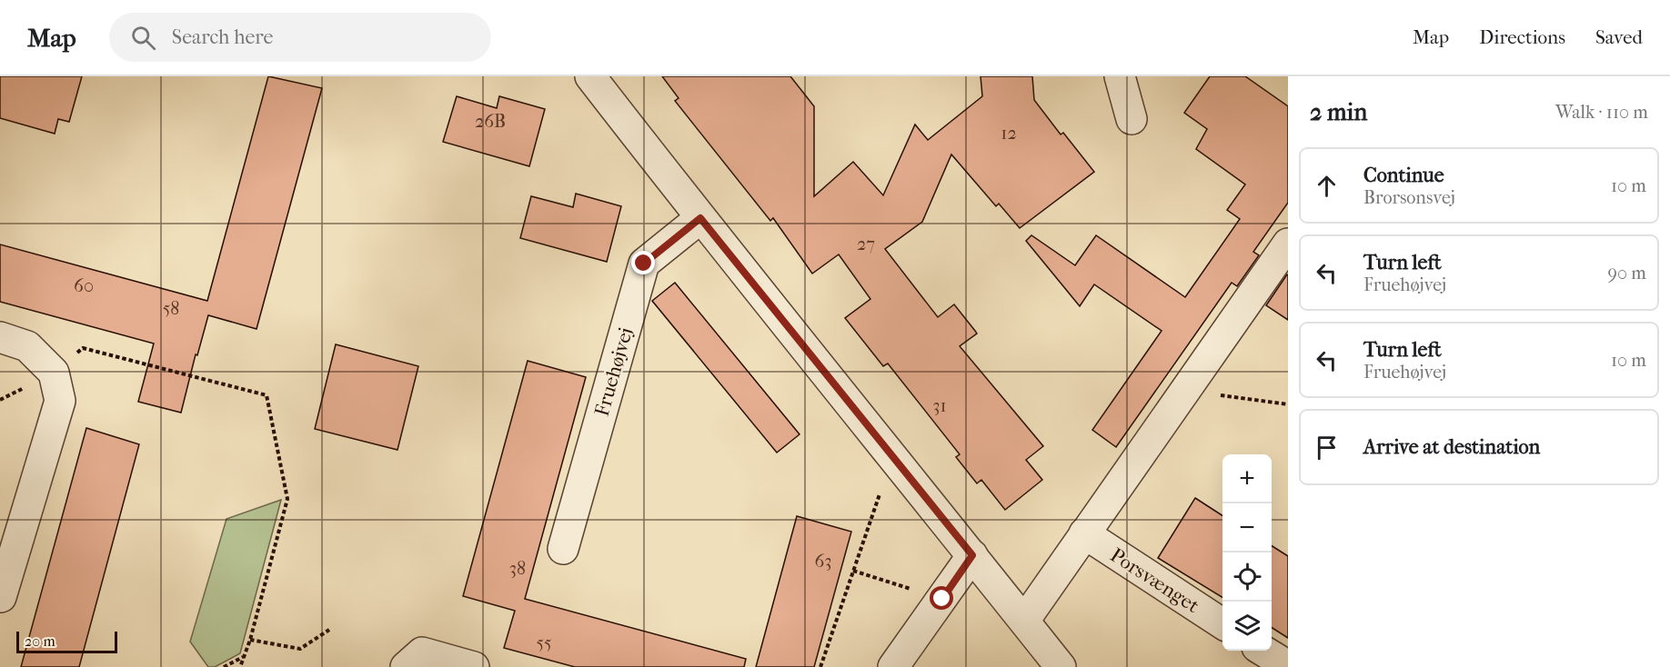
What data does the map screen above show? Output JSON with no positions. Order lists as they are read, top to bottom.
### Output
{
  "streets": {
    "street": ["Fruehøjvej", "Porsvænget"]
  },
  "house_numbers": [
    "26B",
    "12",
    "27",
    "60",
    "58",
    "31",
    "63",
    "38",
    "55"
  ],
  "scale_bar": "20 m",
  "page": {
    "header": "Map",
    "search": "Search here",
    "nav": ["Map", "Directions", "Saved"],
    "heading": ["2 min", "Walk · 110 m"],
    "list": [
      ["Continue", "Brorsonsvej", "10 m"],
      ["Turn left", "Fruehøjvej", "90 m"],
      ["Turn left", "Fruehøjvej", "10 m"],
      "Arrive at destination"
    ],
    "map_buttons": ["+", "−"],
    "scale": "20 m"
  }
}
